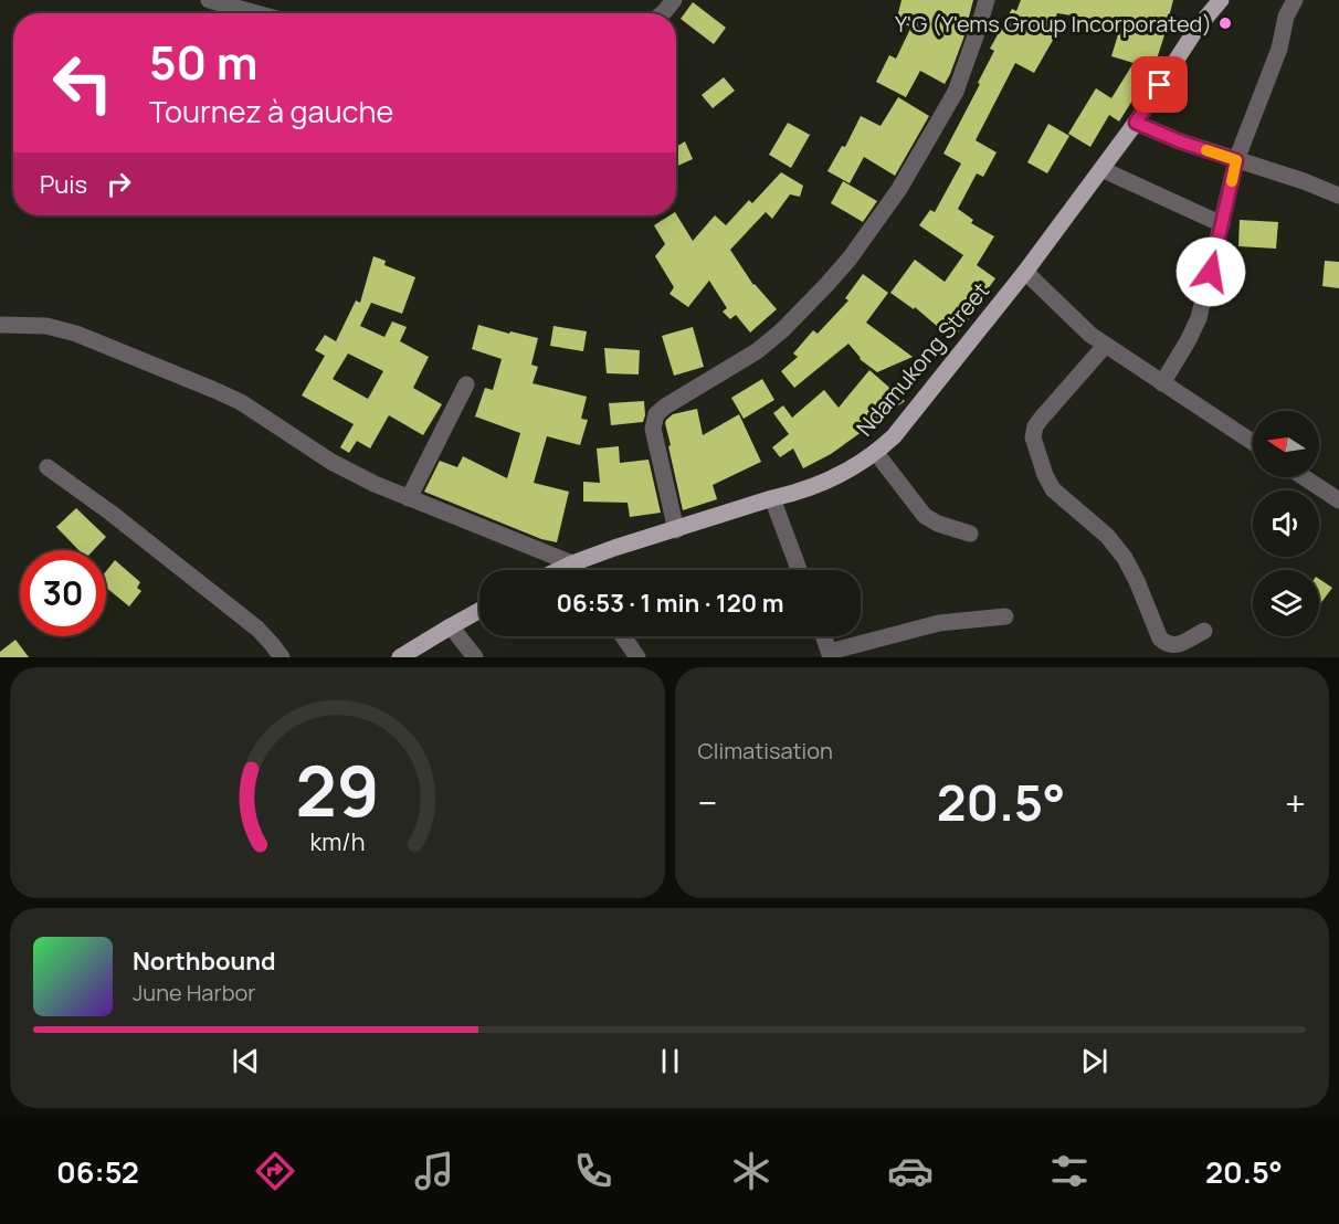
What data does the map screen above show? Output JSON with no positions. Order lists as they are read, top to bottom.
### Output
{
  "streets": {
    "main road": ["Ndamukong Street"]
  },
  "places": ["Y'G (Y'ems Group Incorporated)"],
  "north": "left",
  "page": {
    "turn": ["50 m", "Tournez à gauche"],
    "then": "Puis",
    "limit": "30",
    "trip": "06:53 · 1 min · 120 m",
    "tile": "Climatisation",
    "heat": ["−", "20.5°", "+"],
    "song": ["Northbound", "June Harbor"],
    "tabs": ["06:52", "20.5°"],
    "gauge": ["29", "km/h"]
  }
}
